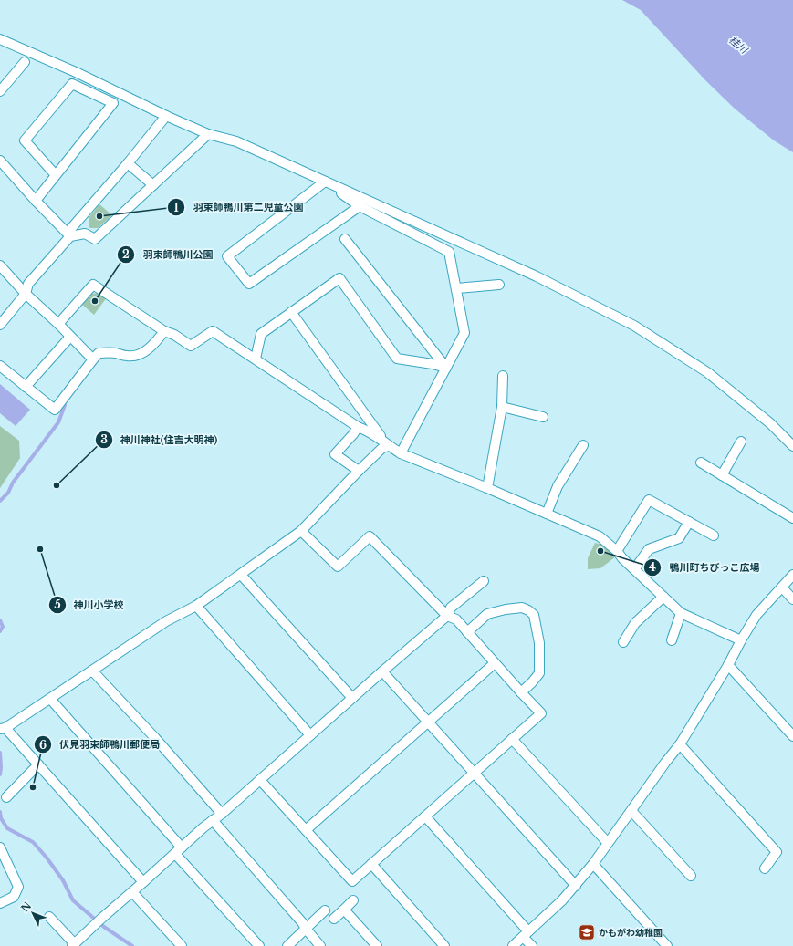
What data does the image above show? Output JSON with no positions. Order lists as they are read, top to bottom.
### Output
{
  "water": ["桂川"],
  "places": {
    "other": [
      "羽束師鴨川第二児童公園",
      "羽束師鴨川公園",
      "神川神社(住吉大明神)",
      "神川小学校",
      "鴨川町ちびっこ広場",
      "伏見羽束師鴨川郵便局"
    ],
    "school or university": ["かもがわ幼稚園"]
  },
  "north": "top left"
}
